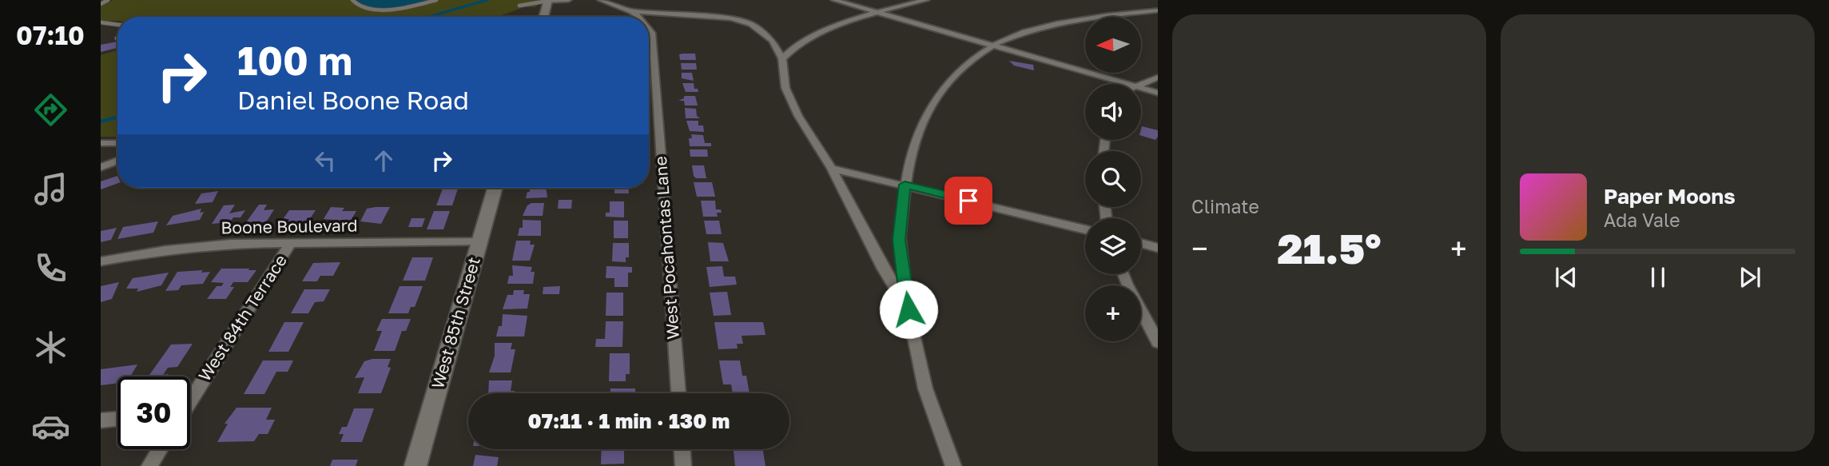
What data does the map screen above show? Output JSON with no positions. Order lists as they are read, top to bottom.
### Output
{
  "streets": {
    "main road": ["West 85th Street"],
    "street": ["Boone Boulevard", "West Pocahontas Lane", "West 84th Terrace"]
  },
  "crossings": [
    ["Boone Boulevard", "West 84th Terrace"],
    ["Boone Boulevard", "West 85th Street"]
  ],
  "north": "left",
  "page": {
    "tabs": "07:10",
    "tile": "Climate",
    "map_buttons": "+",
    "turn": ["100 m", "Daniel Boone Road"],
    "song": ["Paper Moons", "Ada Vale"],
    "heat": ["−", "21.5°", "+"],
    "limit": "30",
    "trip": "07:11 · 1 min · 130 m"
  }
}
